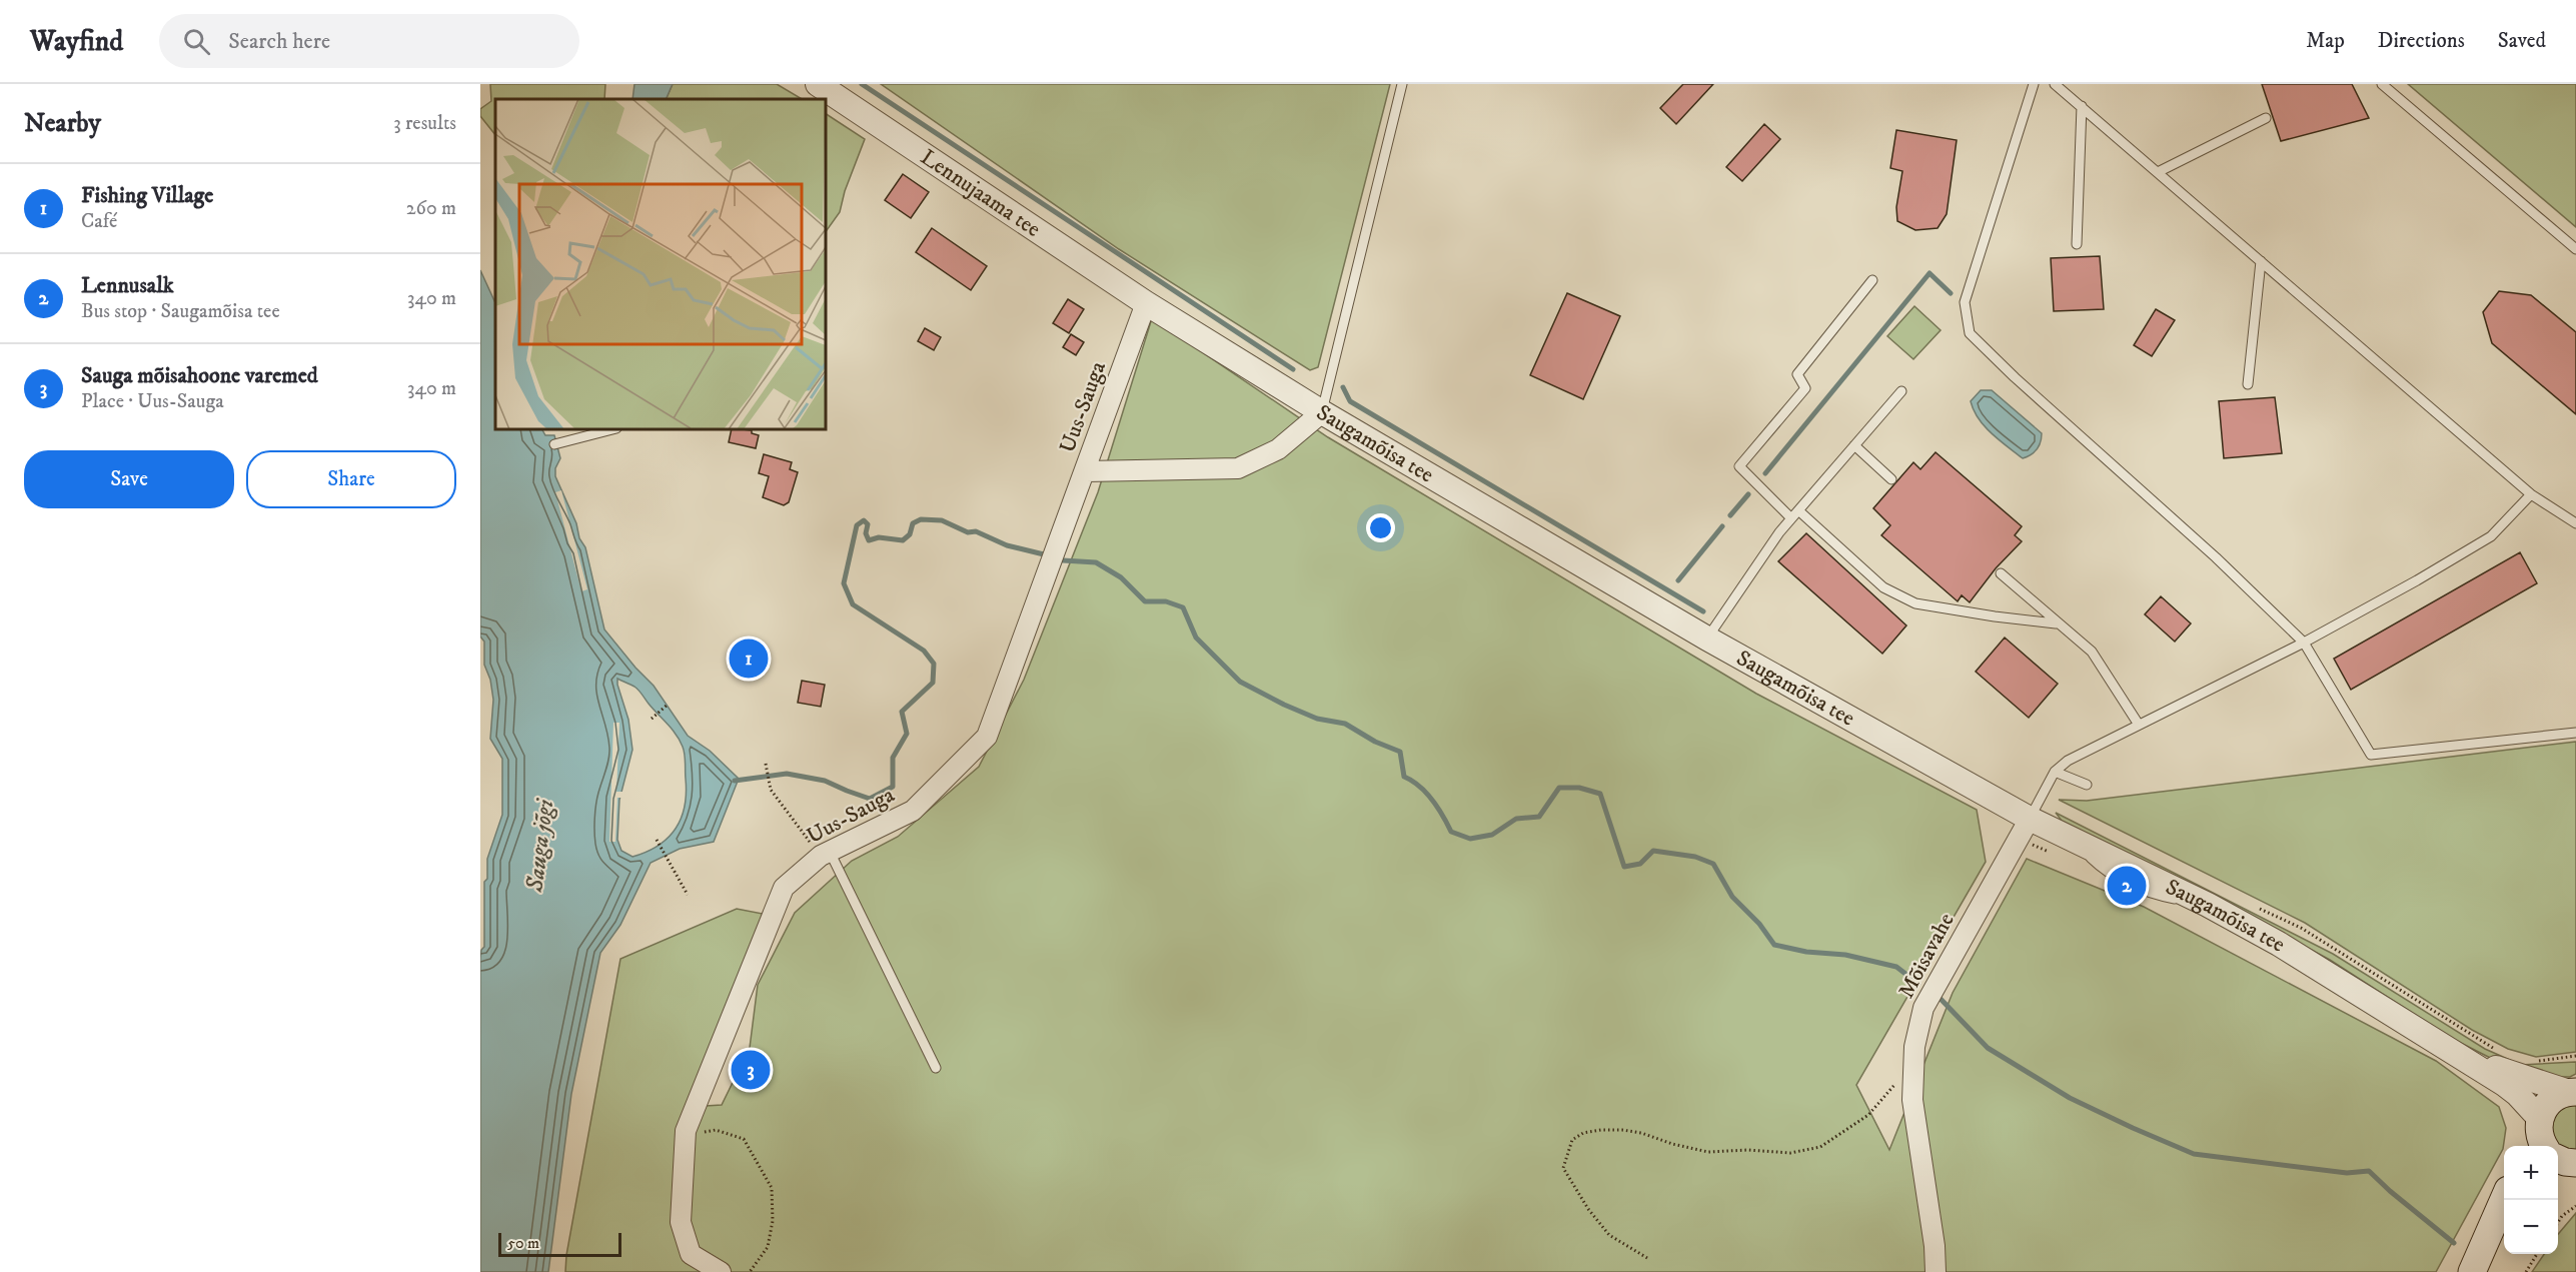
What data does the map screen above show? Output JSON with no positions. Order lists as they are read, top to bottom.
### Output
{
  "streets": {
    "street": [
      "Lennujaama tee",
      "Uus-Sauga",
      "Saugamõisa tee",
      "Mõisavahe"
    ]
  },
  "crossings": [
    ["Lennujaama tee", "Uus-Sauga"],
    ["Lennujaama tee", "Saugamõisa tee"],
    ["Uus-Sauga", "Saugamõisa tee"],
    ["Saugamõisa tee", "Mõisavahe"]
  ],
  "water": ["Sauga jõgi"],
  "scale_bar": "50 m",
  "page": {
    "header": "Wayfind",
    "search": "Search here",
    "nav": ["Map", "Directions", "Saved"],
    "heading": ["Nearby", "3 results"],
    "list": [
      {
        "mark": "1",
        "name": "Fishing Village",
        "note": "Café",
        "value": "260 m"
      },
      {
        "mark": "2",
        "name": "Lennusalk",
        "note": "Bus stop · Saugamõisa tee",
        "value": "340 m"
      },
      {
        "mark": "3",
        "name": "Sauga mõisahoone varemed",
        "note": "Place · Uus-Sauga",
        "value": "340 m"
      }
    ],
    "buttons": ["Save", "Share"],
    "pins": ["1", "2", "3"],
    "map_buttons": ["+", "−"],
    "scale": "50 m"
  }
}
